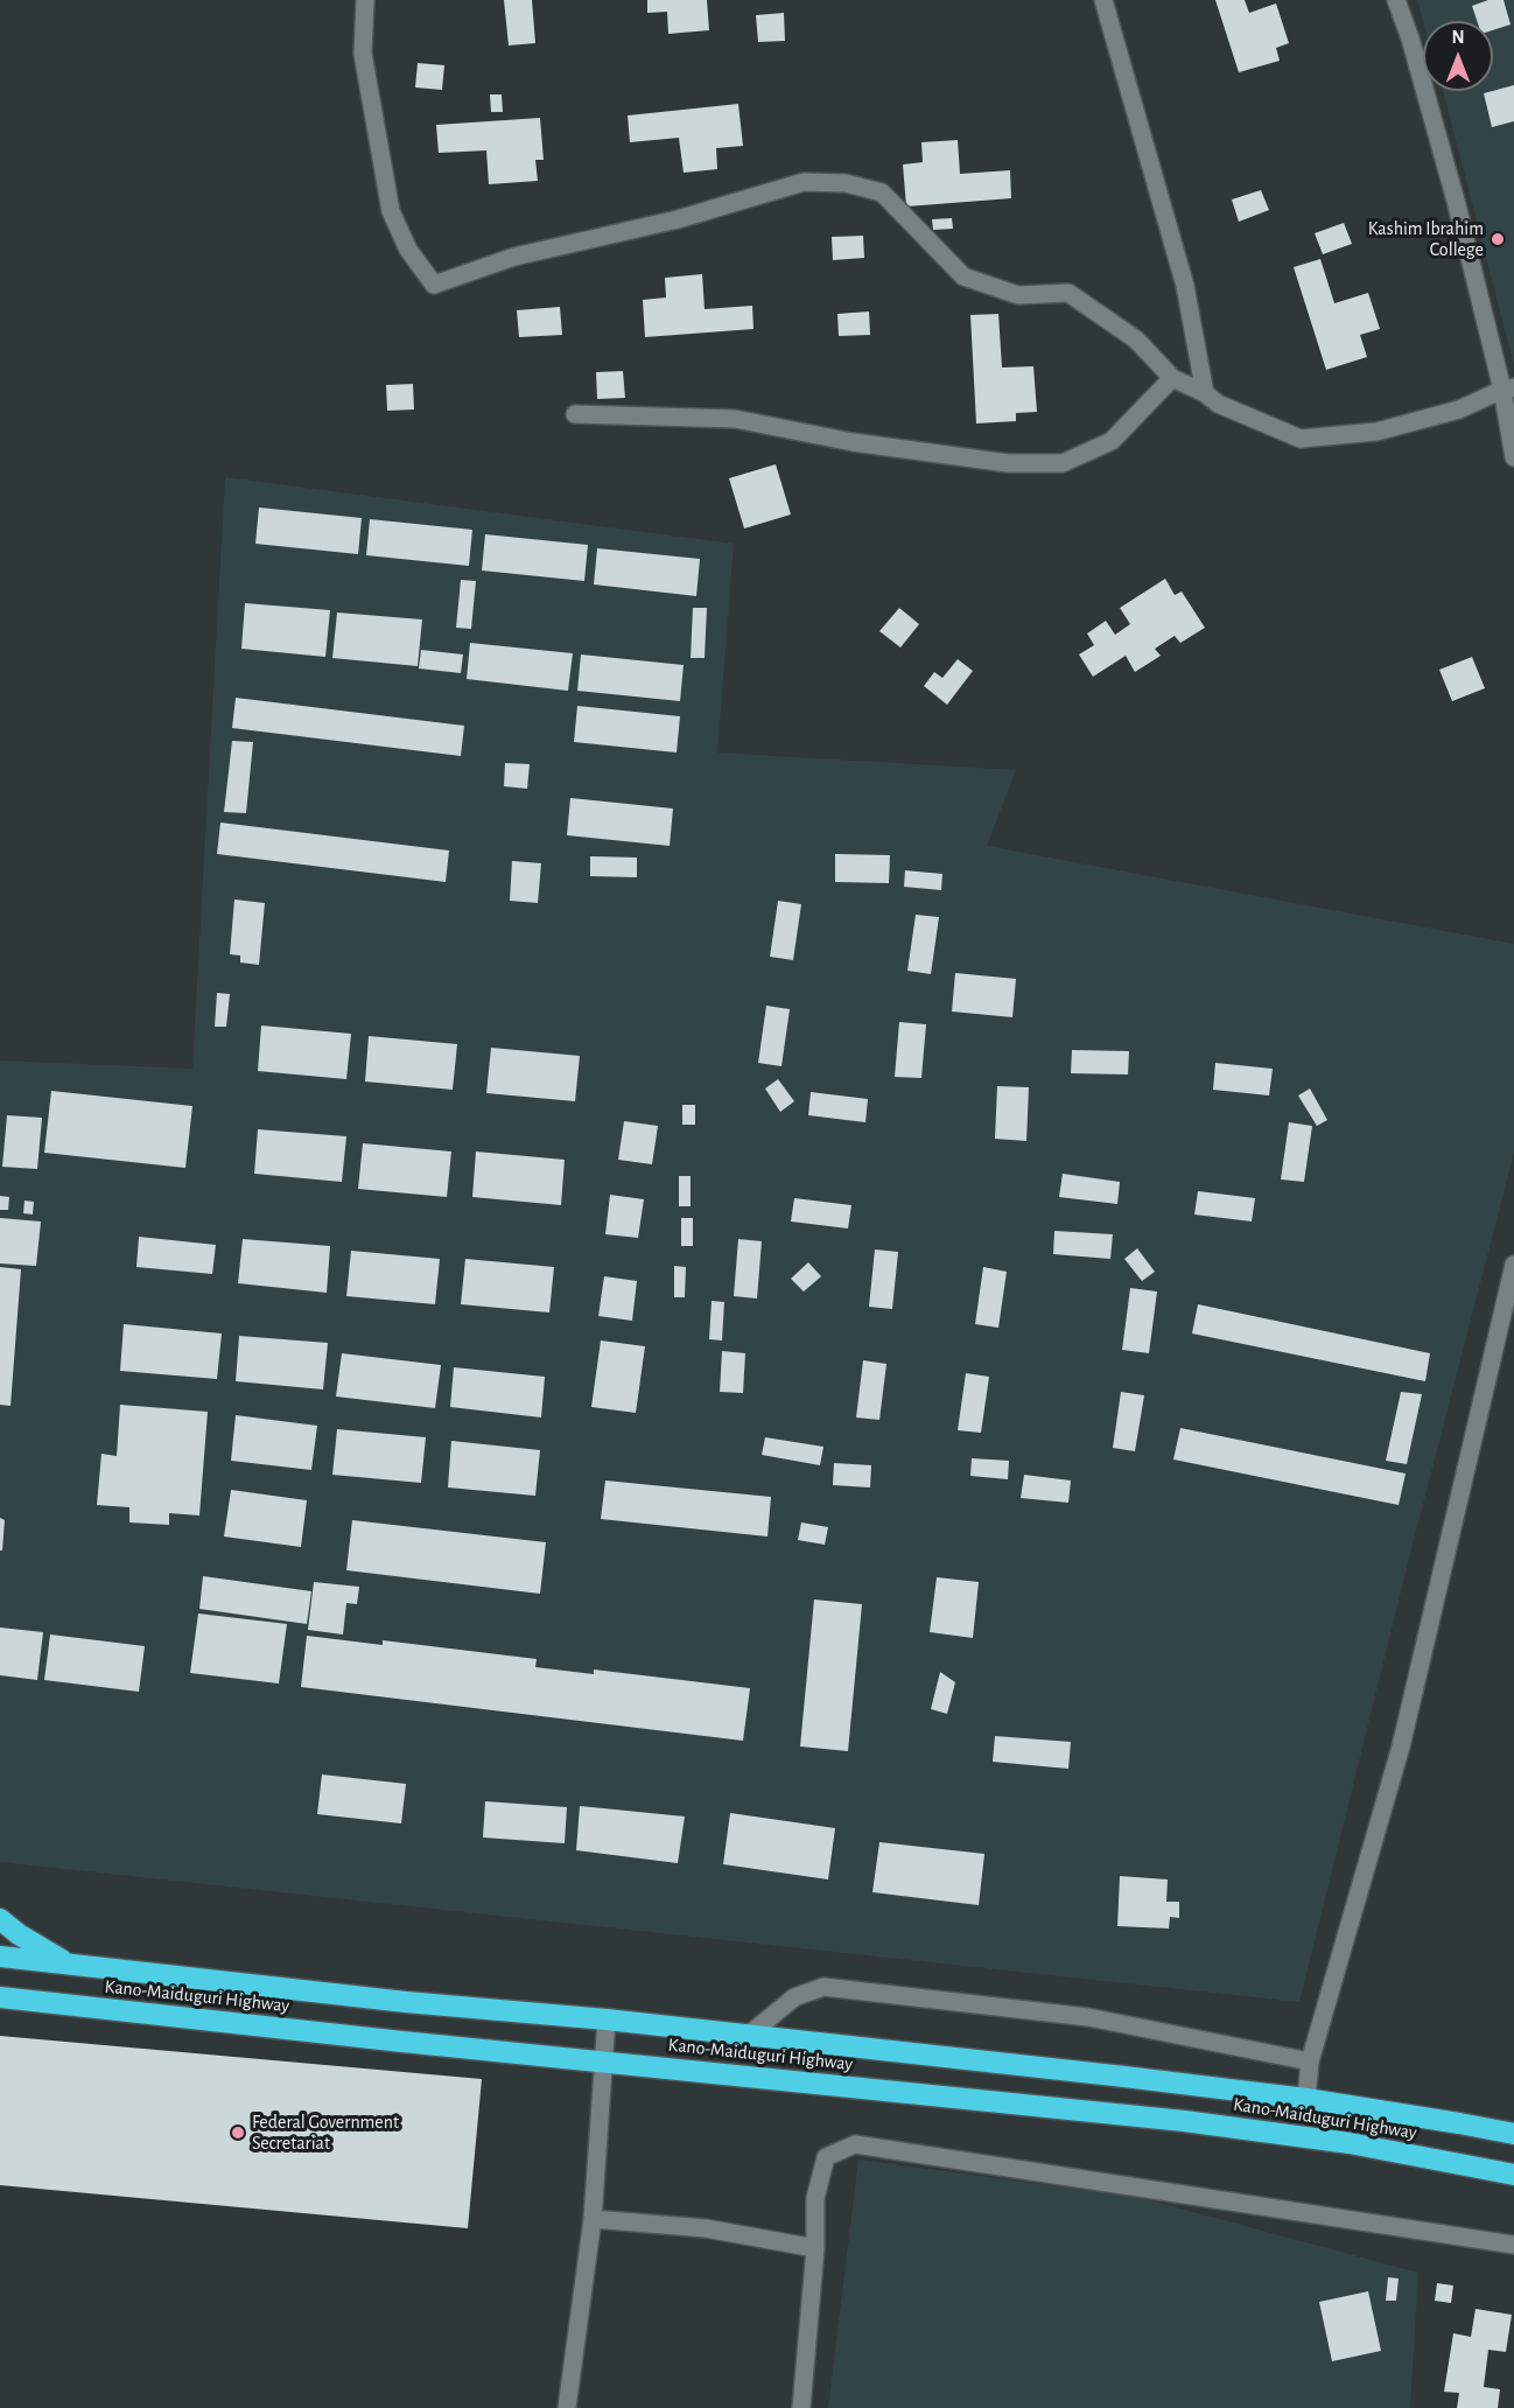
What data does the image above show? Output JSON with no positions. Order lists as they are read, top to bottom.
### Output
{
  "streets": {
    "highway": ["Kano-Maiduguri Highway"]
  },
  "places": ["Kashim Ibrahim College", "Federal Government Secretariat"],
  "north": "top"
}
